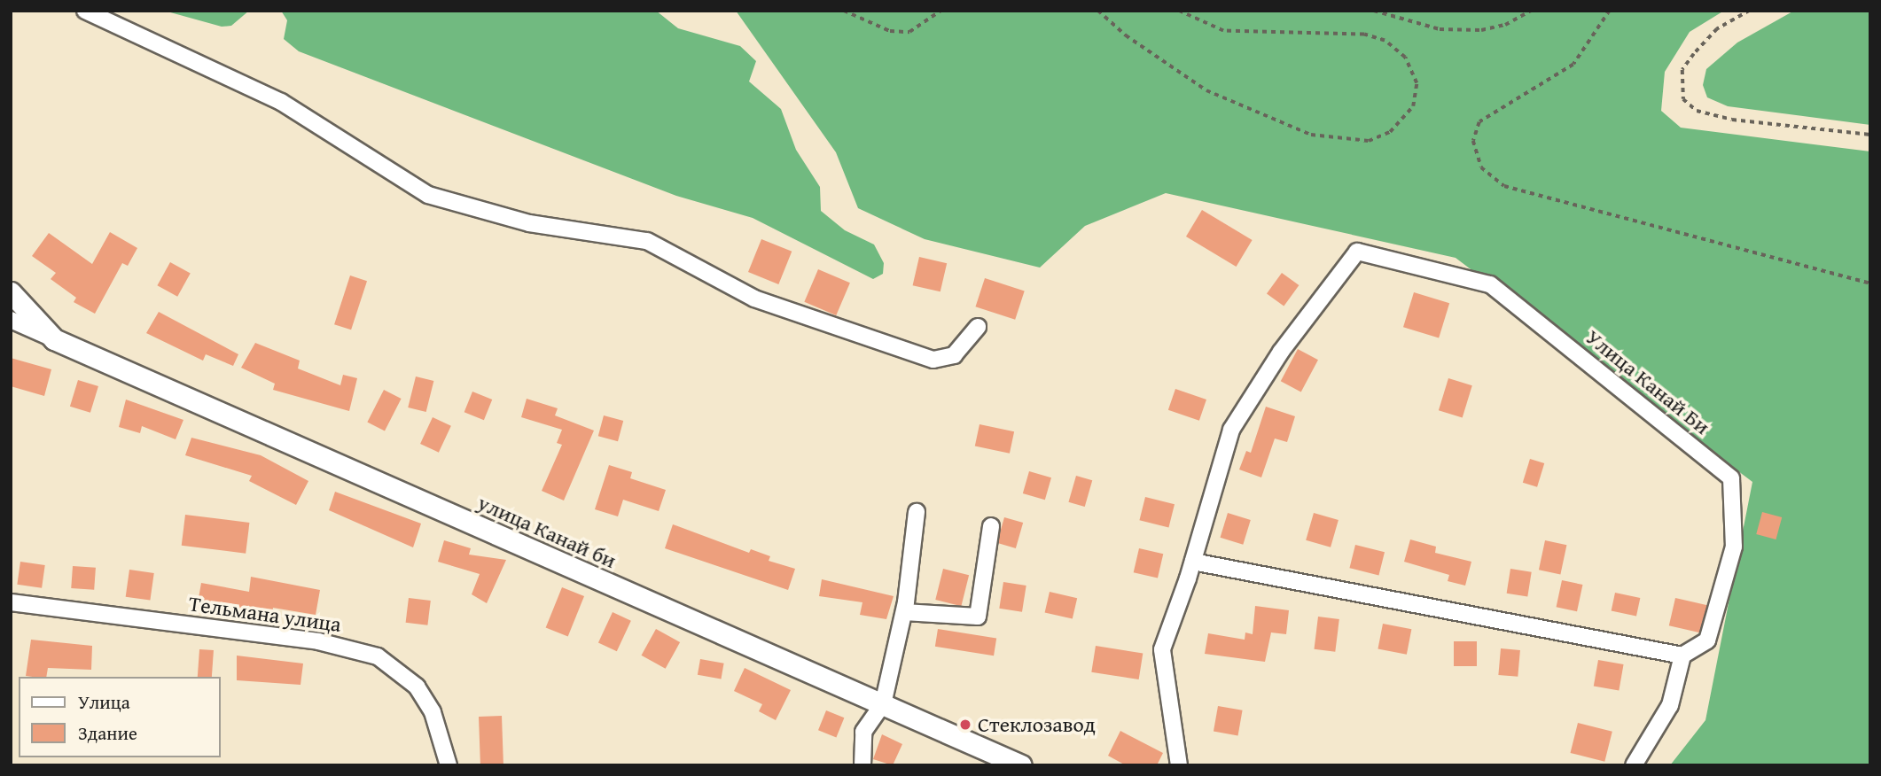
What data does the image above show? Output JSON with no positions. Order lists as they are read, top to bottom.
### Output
{
  "streets": {
    "main road": ["улица Канай би"],
    "street": ["Улица Канай Би", "Тельмана улица"]
  },
  "places": ["Стеклозавод"],
  "legend": ["Улица", "Здание"]
}
